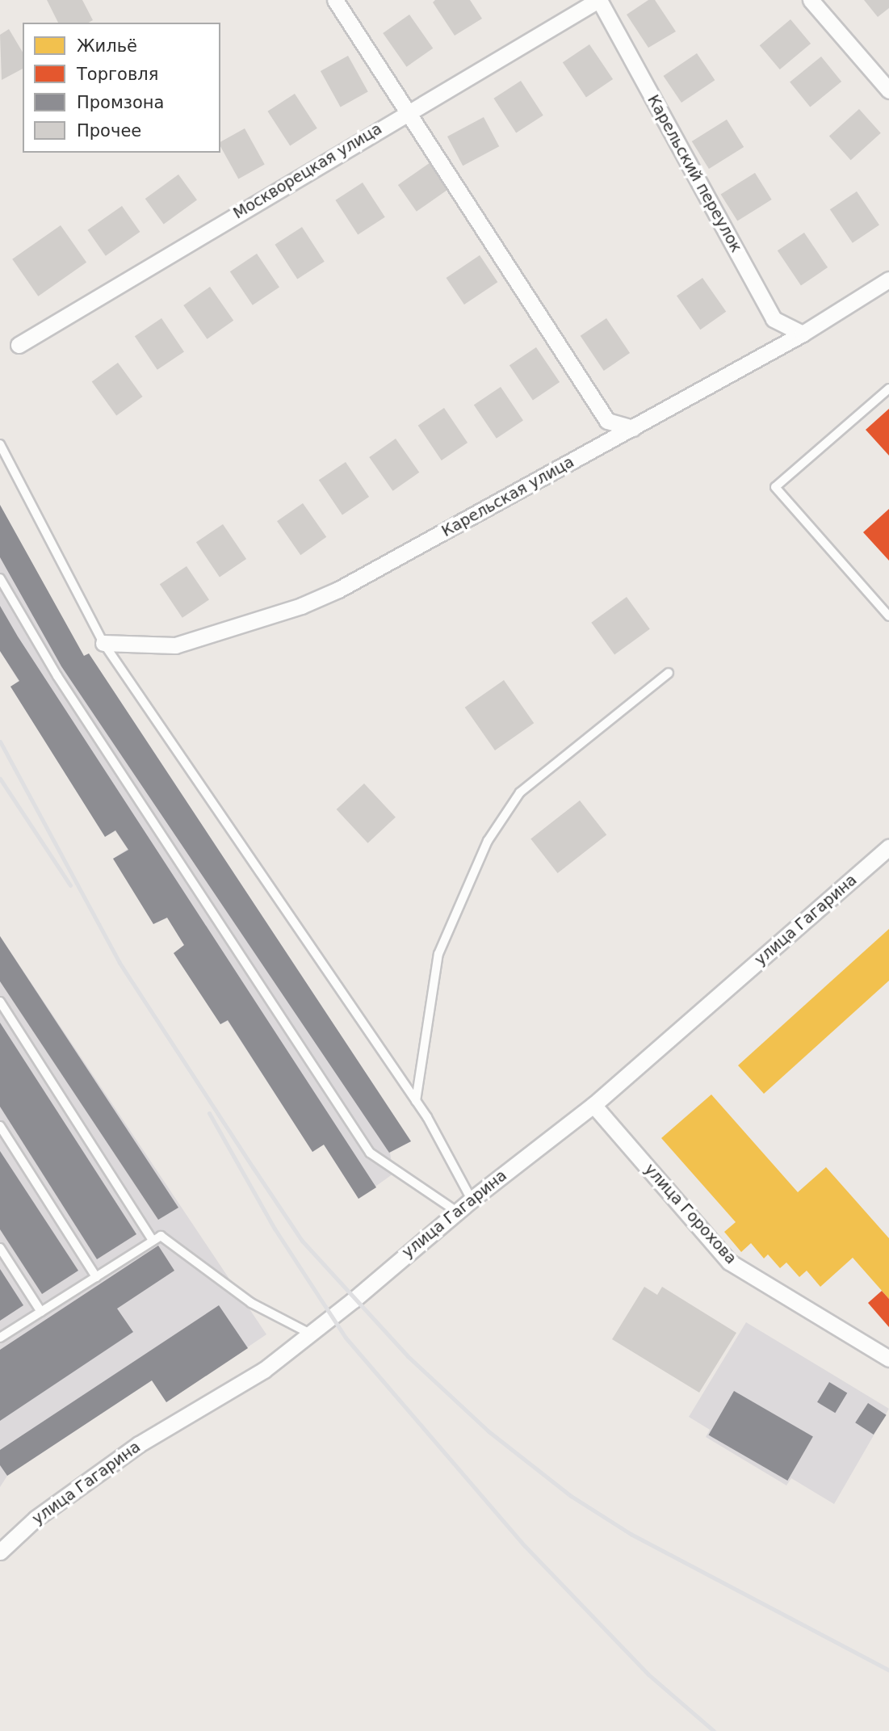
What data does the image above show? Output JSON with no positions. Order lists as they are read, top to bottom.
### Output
{
  "streets": {
    "street": [
      "Москворецкая улица",
      "Карельский переулок",
      "Карельская улица",
      "улица Гагарина",
      "улица Горохова"
    ]
  },
  "crossings": [
    ["Москворецкая улица", "Карельский переулок"],
    ["Карельский переулок", "Карельская улица"],
    ["улица Гагарина", "улица Горохова"]
  ],
  "legend": [
    "Жильё",
    "Торговля",
    "Промзона",
    "Прочее"
  ]
}
